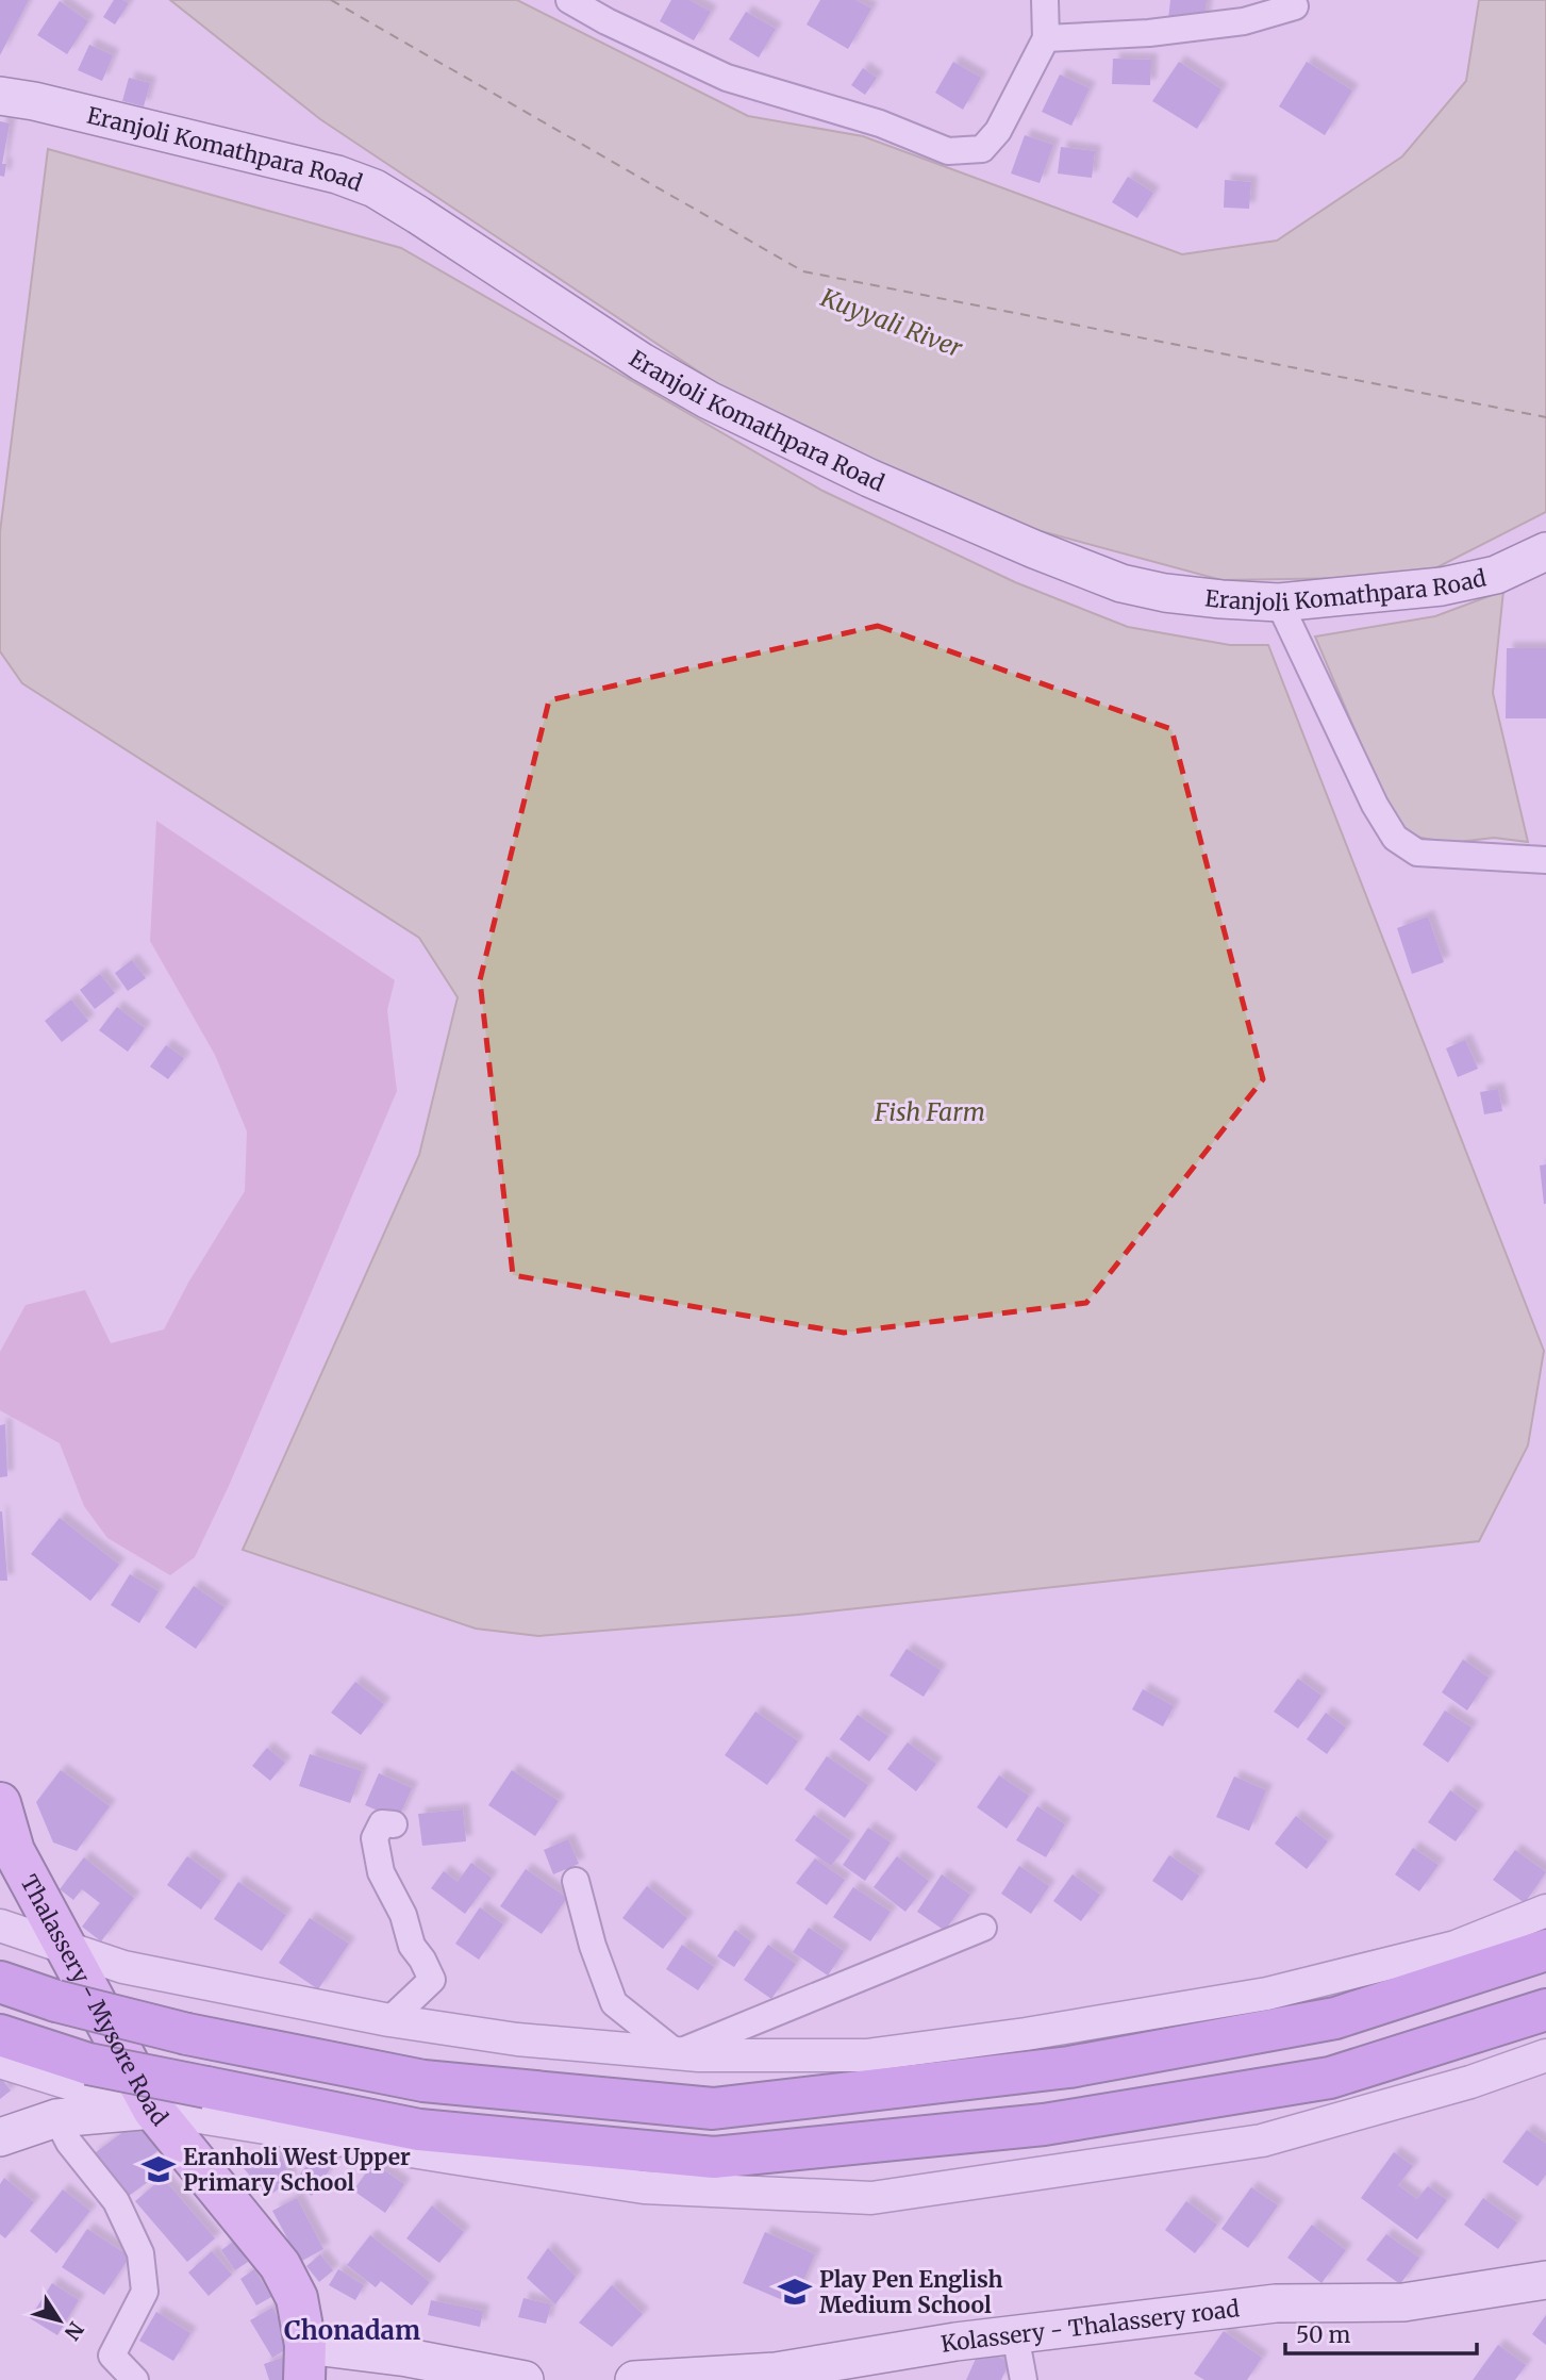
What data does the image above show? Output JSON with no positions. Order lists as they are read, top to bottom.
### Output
{
  "streets": {
    "main road": ["Eranjoli Komathpara Road", "Thalassery - Mysore Road", "Kolassery - Thalassery road"]
  },
  "districts": ["Chonadam"],
  "water": ["Kuyyali River", "Fish Farm"],
  "places": {
    "school or university": ["Eranholi West Upper Primary School", "Play Pen English Medium School"]
  },
  "scale_bar": "50 m",
  "north": "bottom right"
}
